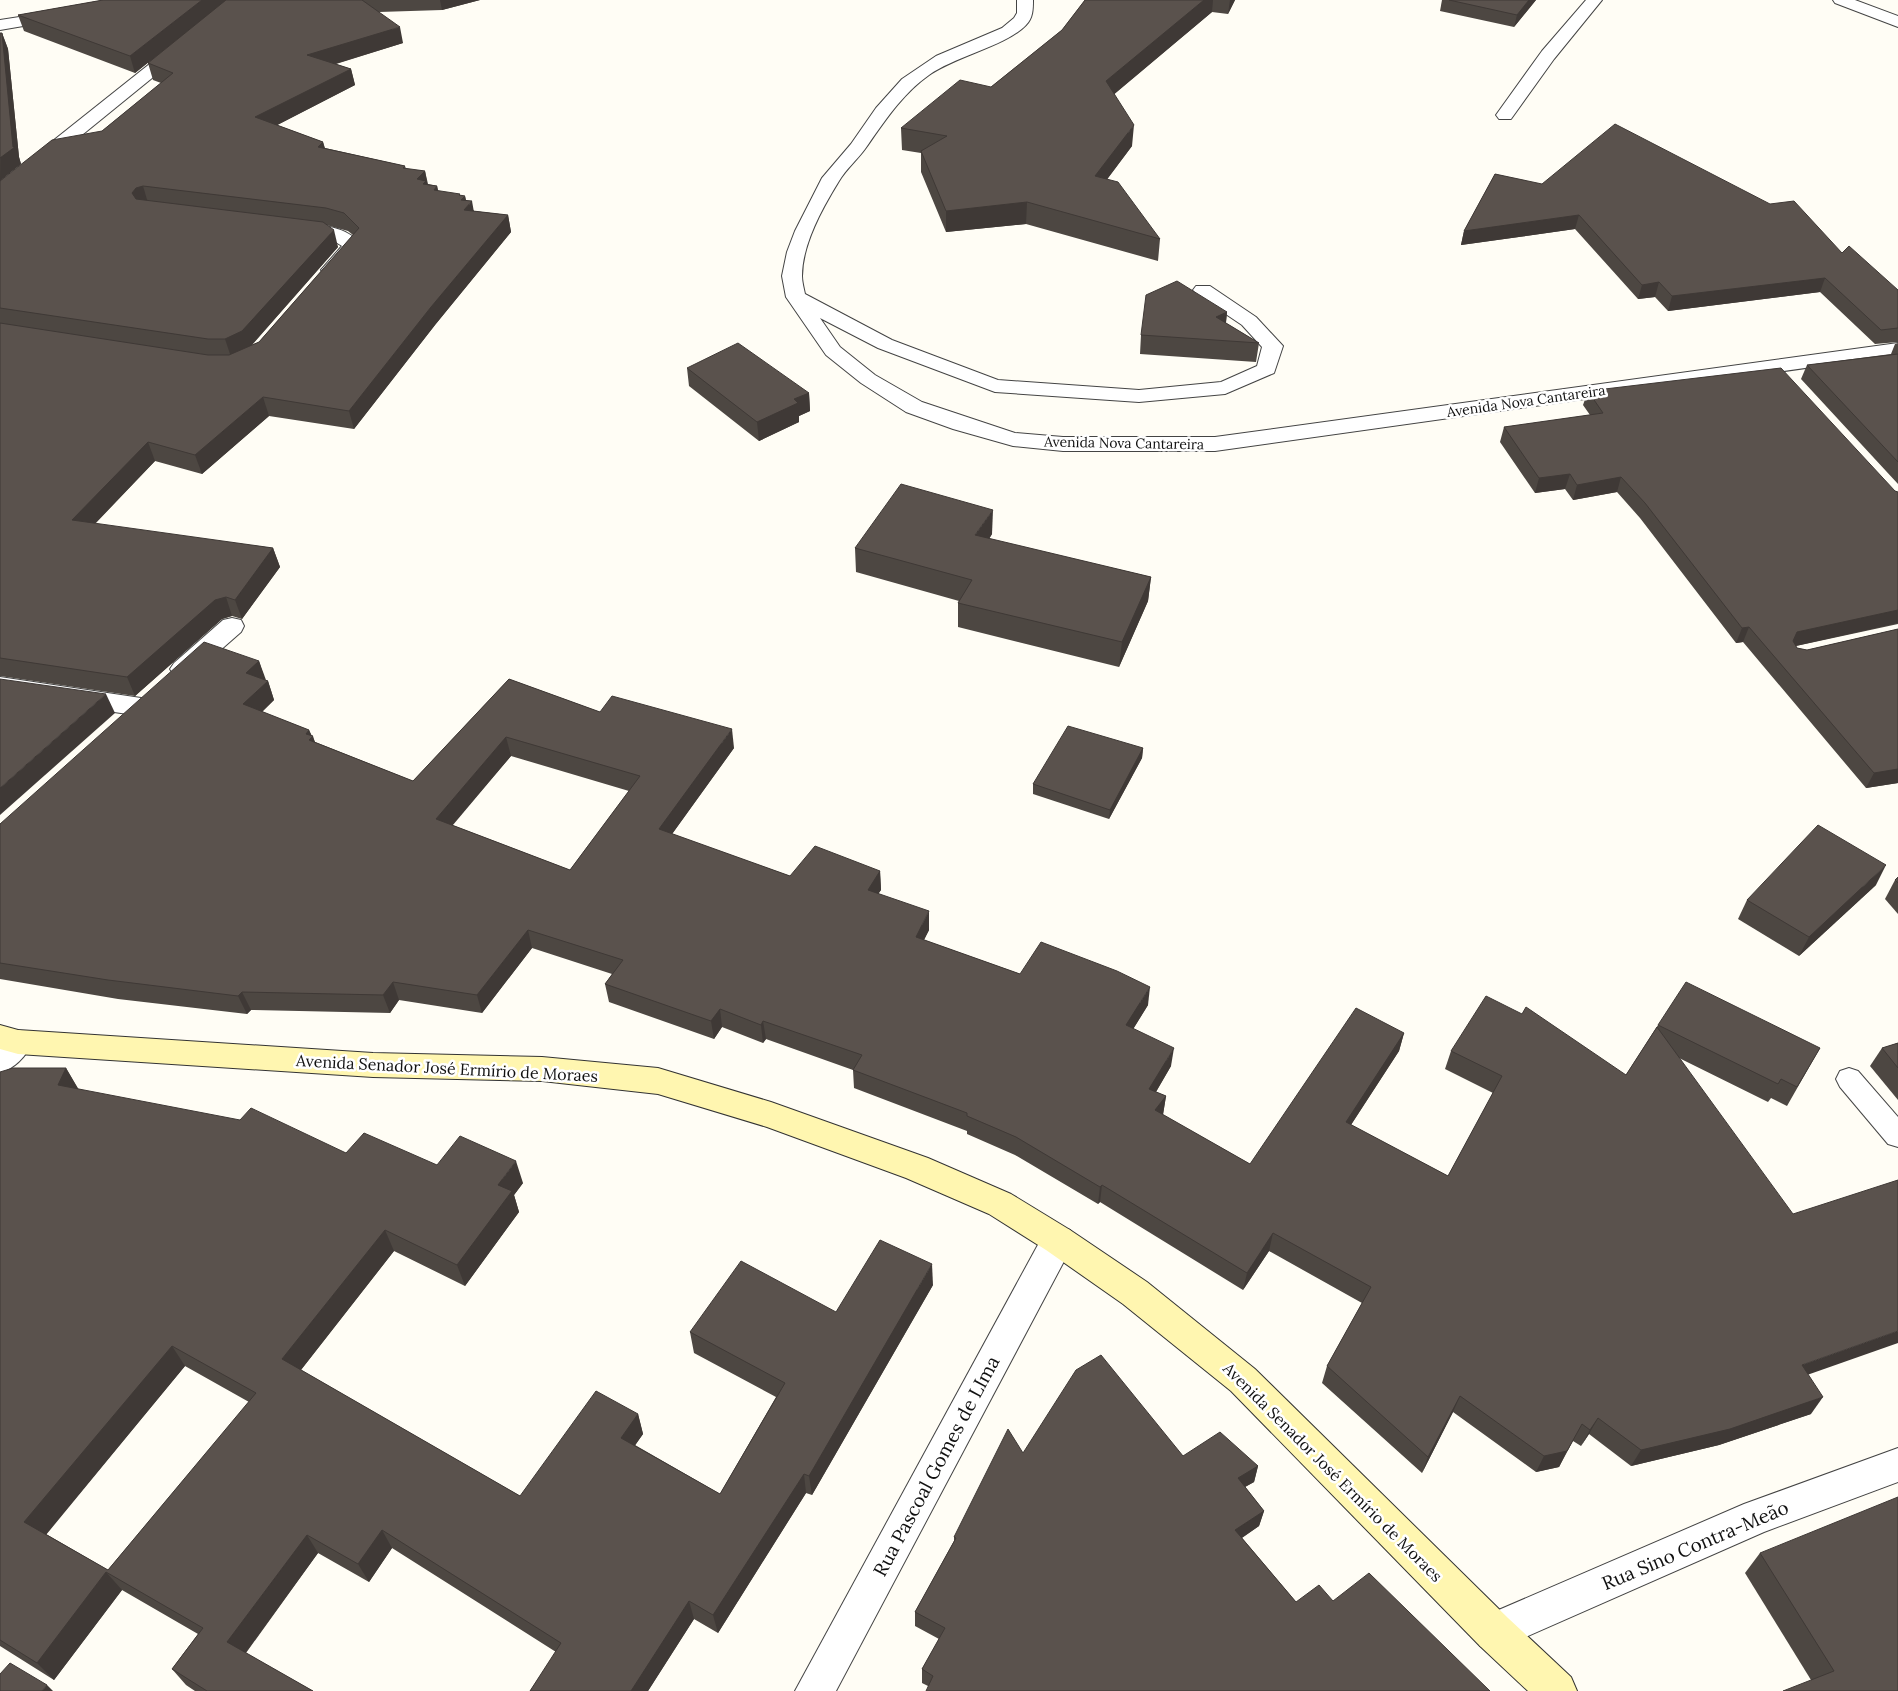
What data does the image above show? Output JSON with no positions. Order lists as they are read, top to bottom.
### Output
{
  "streets": {
    "main road": ["Avenida Senador José Ermírio de Moraes"],
    "street": ["Avenida Nova Cantareira", "Rua Pascoal Gomes de LIma", "Rua Sino Contra-Meão"]
  },
  "crossings": [
    ["Avenida Senador José Ermírio de Moraes", "Rua Pascoal Gomes de LIma"],
    ["Avenida Senador José Ermírio de Moraes", "Rua Sino Contra-Meão"]
  ]
}
